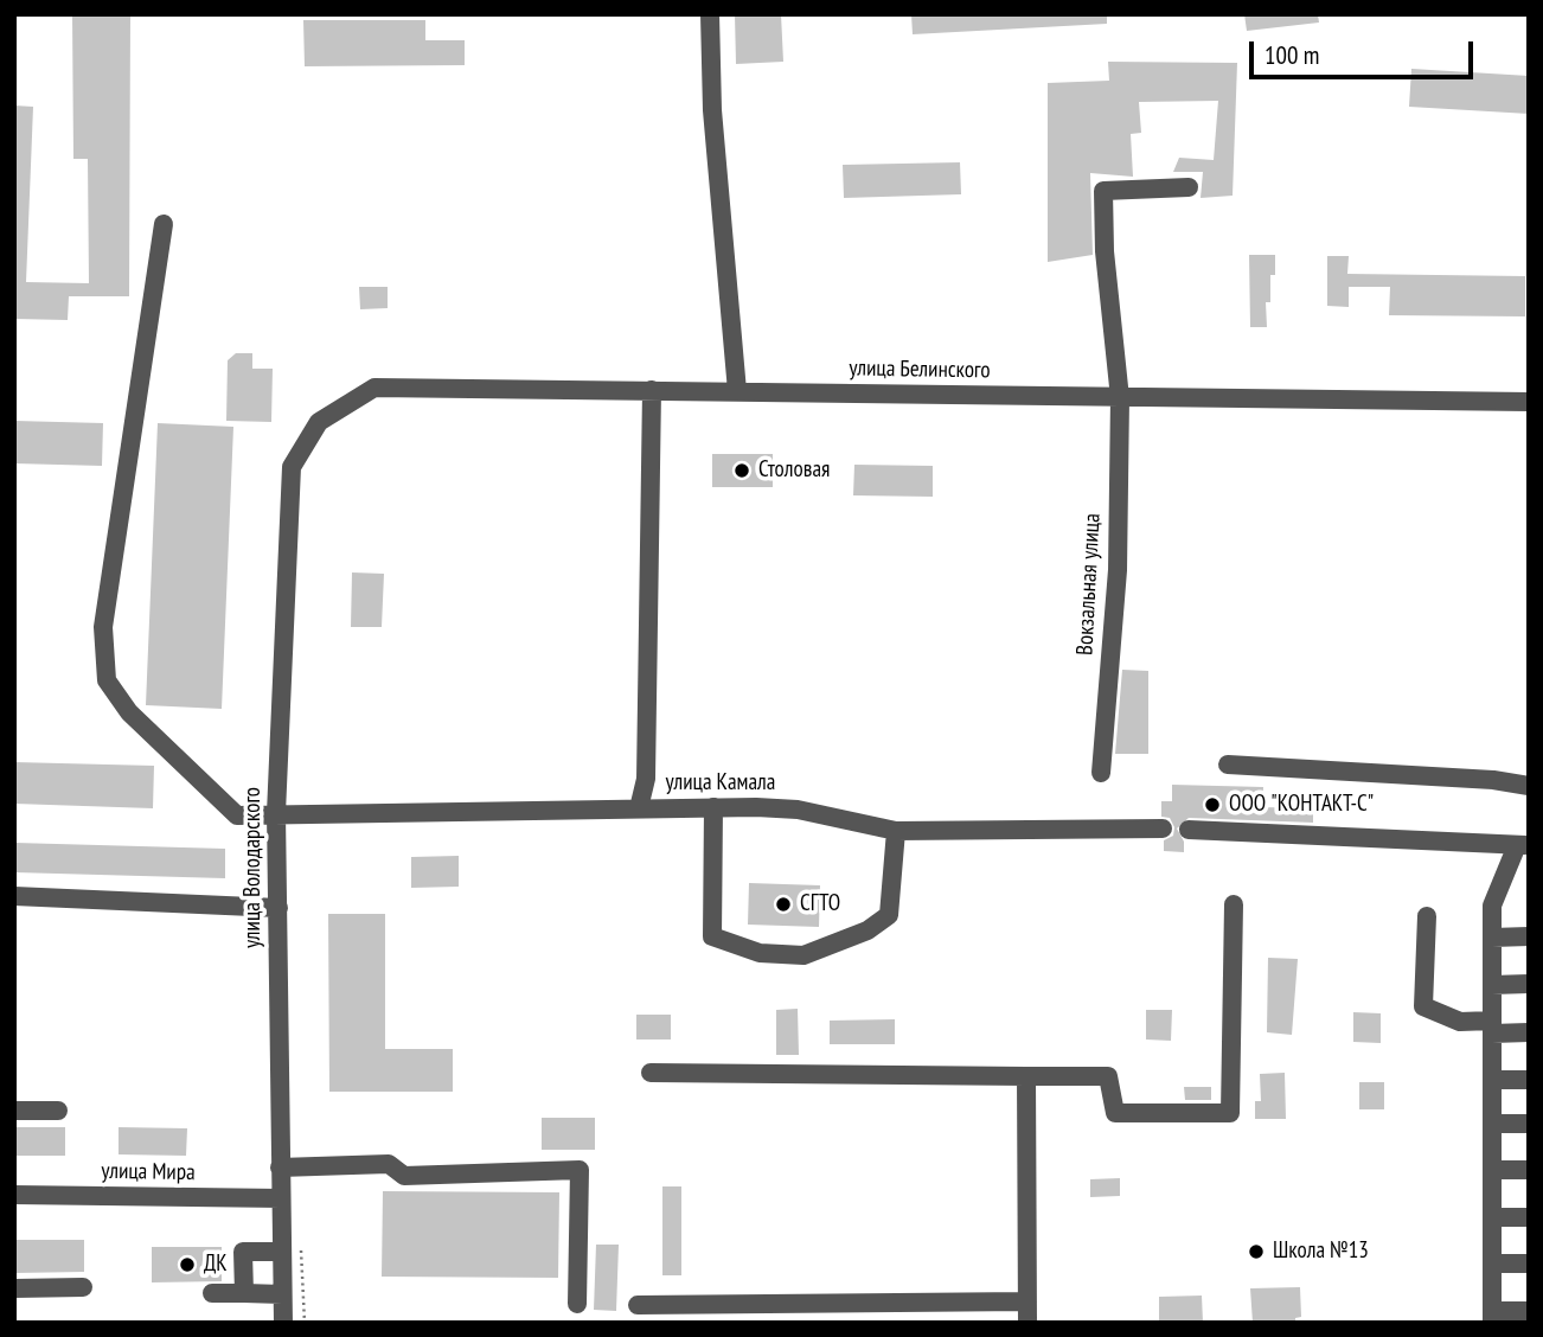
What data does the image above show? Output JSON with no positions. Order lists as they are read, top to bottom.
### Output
{
  "streets": {
    "street": [
      "улица Белинского",
      "Вокзальная улица",
      "улица Камала",
      "улица Володарского",
      "улица Мира"
    ]
  },
  "crossings": [
    ["улица Белинского", "Вокзальная улица"],
    ["улица Белинского", "улица Володарского"],
    ["улица Камала", "улица Володарского"],
    ["улица Володарского", "улица Мира"]
  ],
  "places": [
    "Столовая",
    "ООО \"КОНТАКТ-С\"",
    "СГТО",
    "Школа №13",
    "ДК"
  ],
  "scale_bar": "100 m"
}
